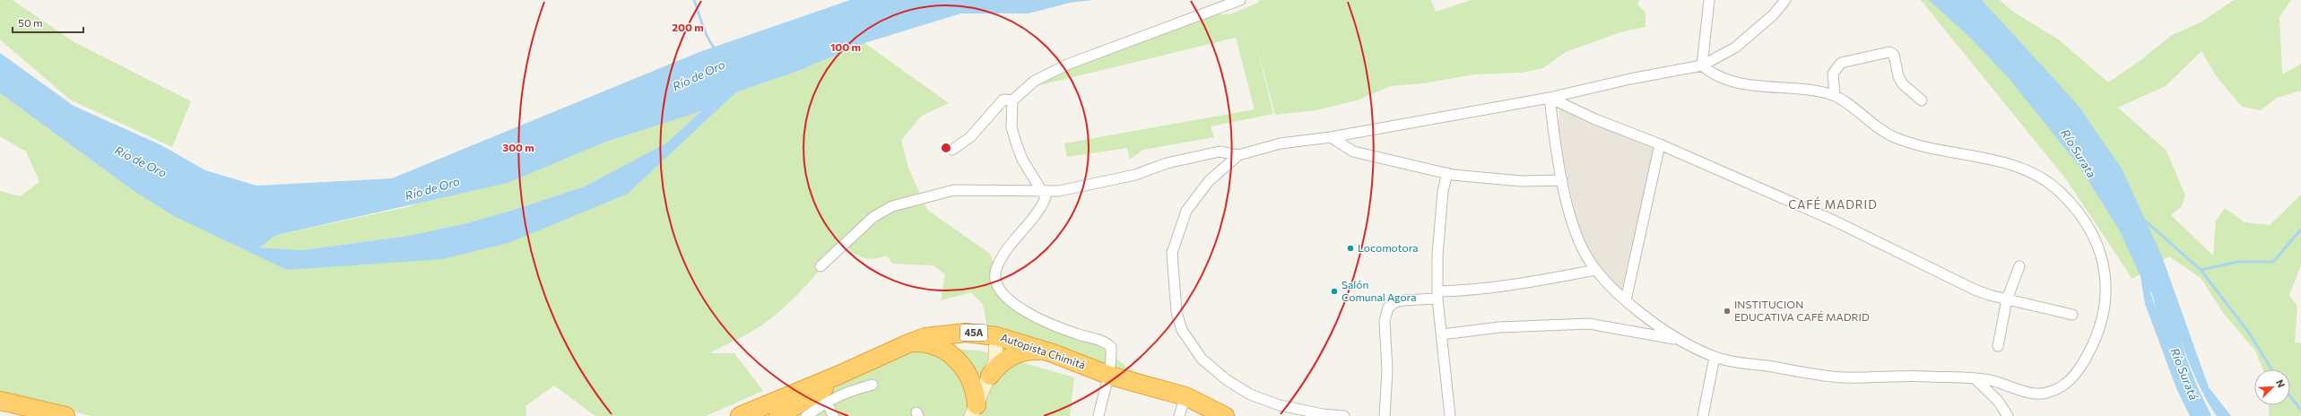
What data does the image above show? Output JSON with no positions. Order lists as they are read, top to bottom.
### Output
{
  "streets": {
    "highway": ["45A", "Autopista Chimitá"]
  },
  "districts": ["CAFÉ MADRID"],
  "water": ["Río de Oro", "Río Surata", "Río Suratá"],
  "places": ["Locomotora", "Salón Comunal Agora", "INSTITUCION EDUCATIVA CAFÉ MADRID"],
  "scale_bar": "50 m",
  "north": "top right",
  "rings": ["200 m", "100 m", "300 m"]
}
